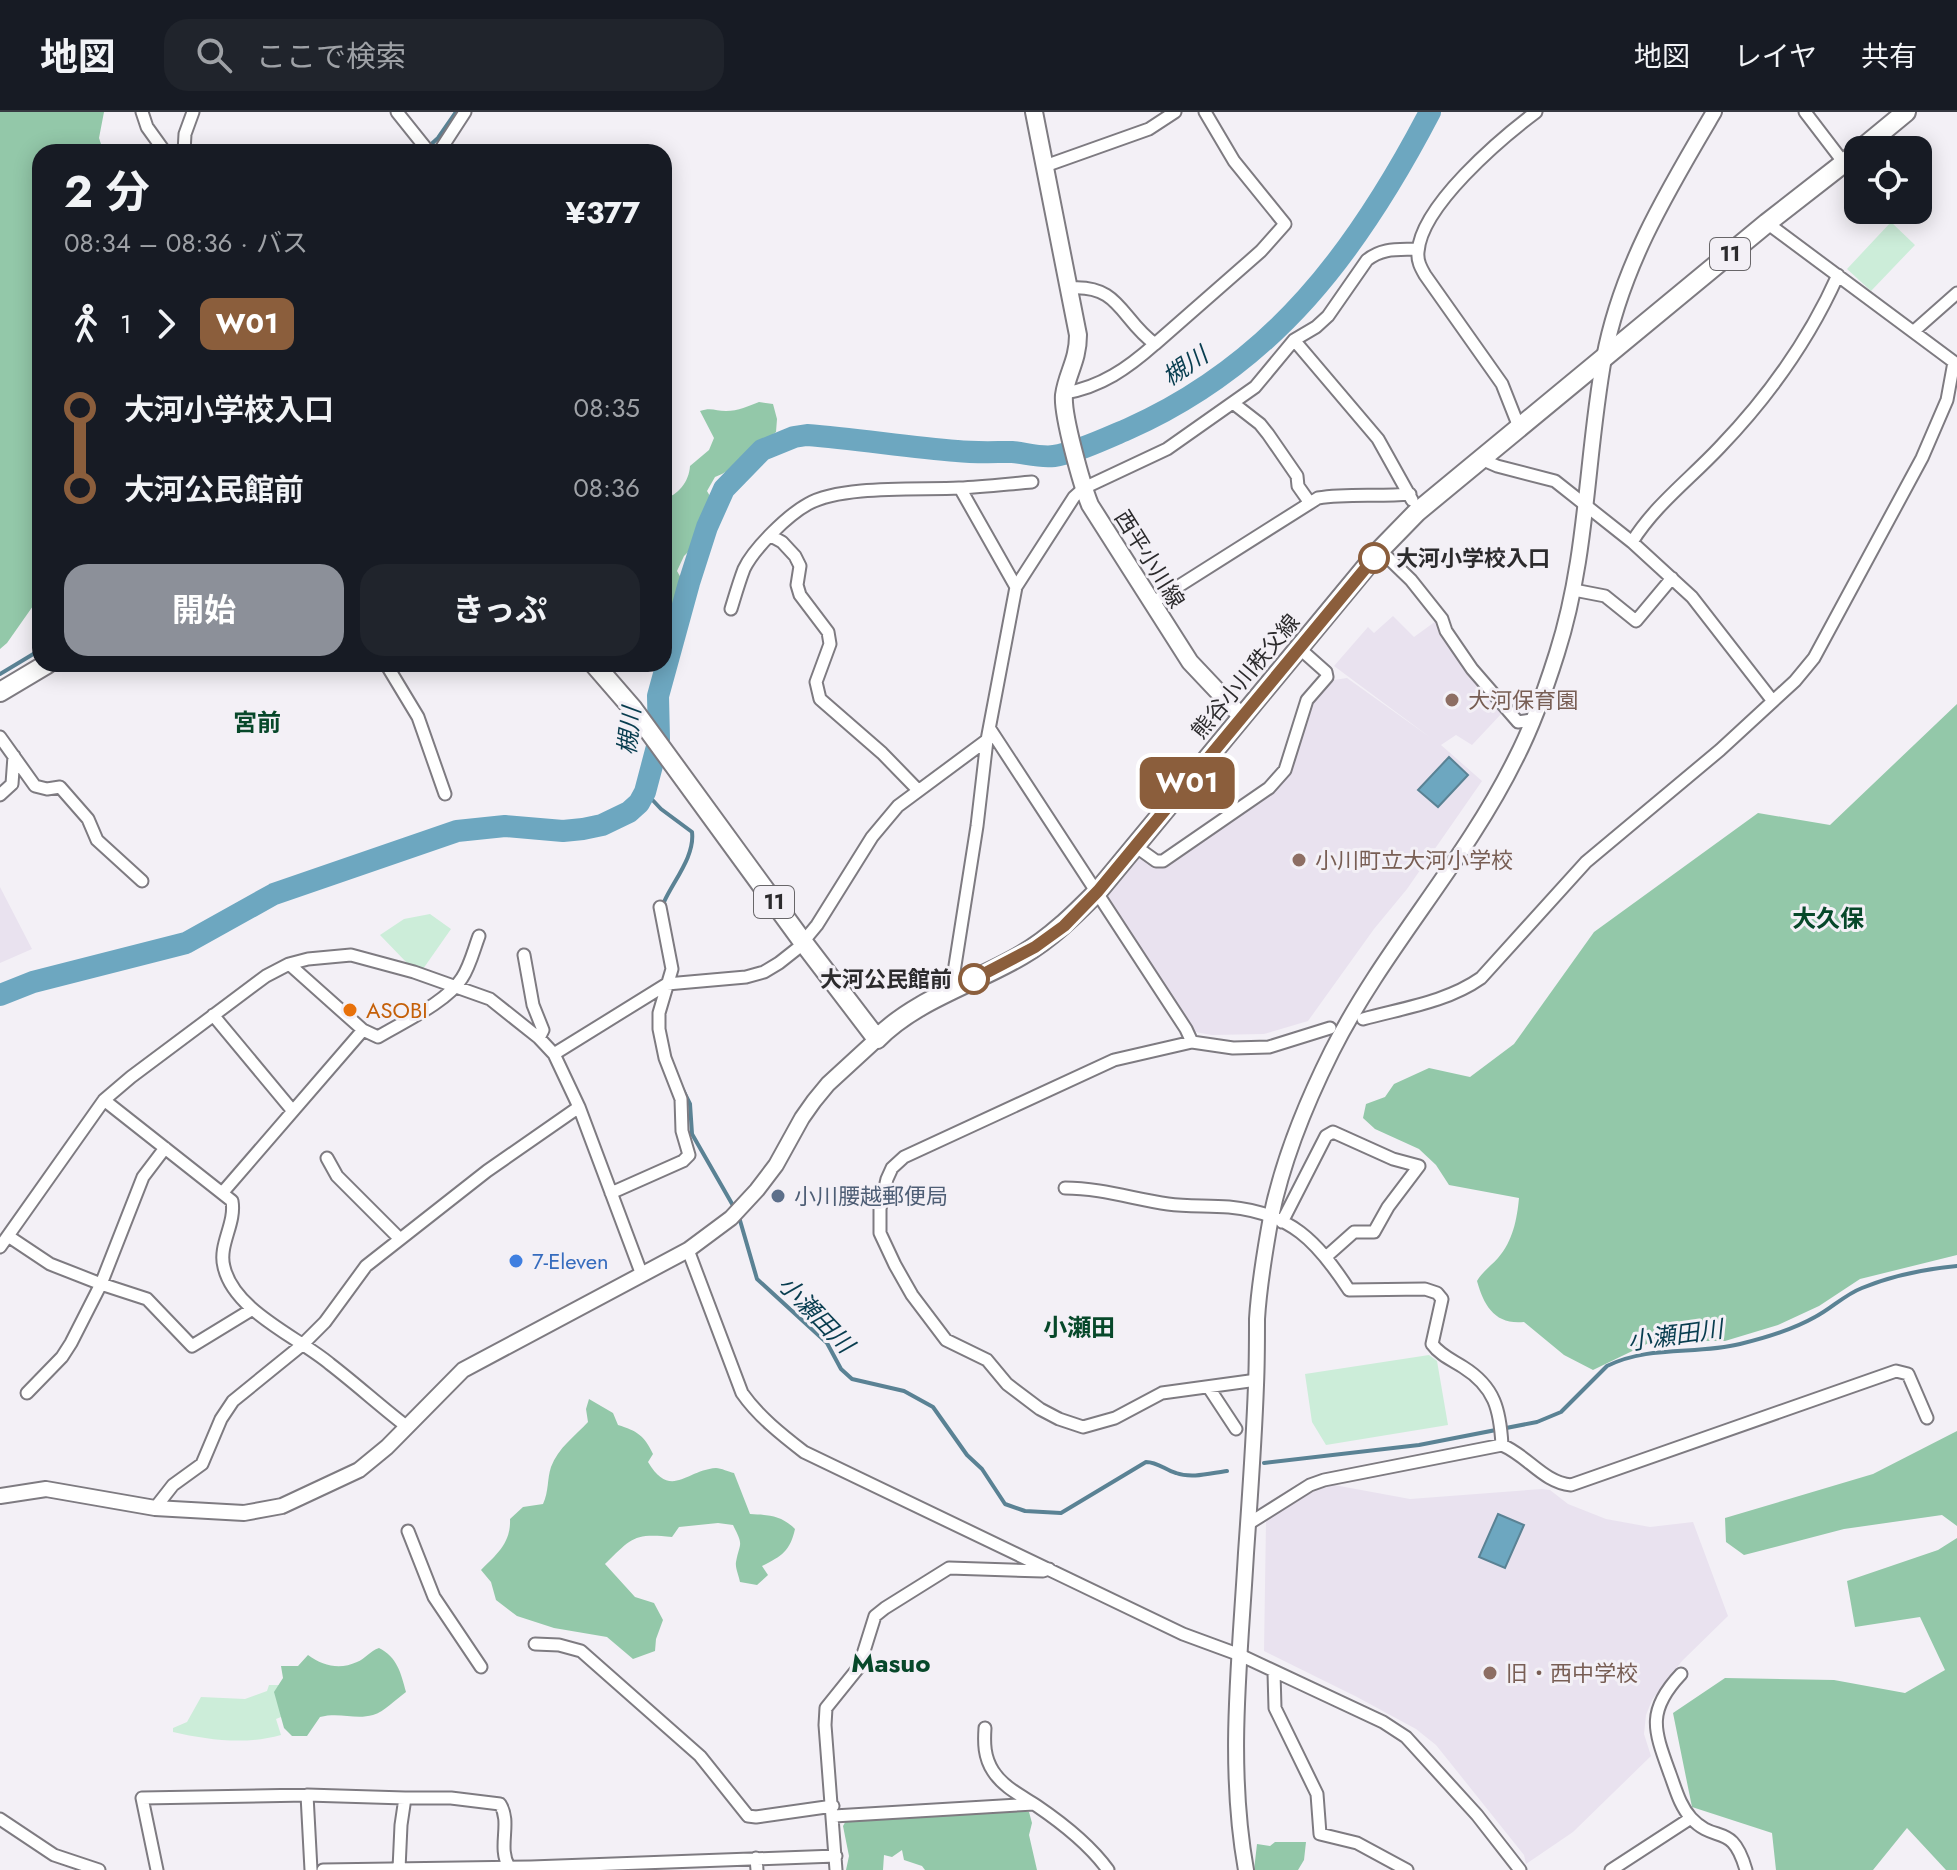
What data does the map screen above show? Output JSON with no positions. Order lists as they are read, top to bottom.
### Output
{
  "streets": {
    "main road": ["11", "西平小川線", "熊谷小川秩父線"]
  },
  "crossings": [
    ["11", "熊谷小川秩父線"],
    ["西平小川線", "熊谷小川秩父線"]
  ],
  "districts": [
    "宮前",
    "大久保",
    "小瀬田",
    "Masuo"
  ],
  "water": ["槻川", "小瀬田川"],
  "places": [
    "大河小学校入口",
    "大河保育園",
    "小川町立大河小学校",
    "大河公民館前",
    "ASOBI",
    "小川腰越郵便局",
    "7-Eleven",
    "旧・西中学校"
  ],
  "lines": ["bus line W01"],
  "page": {
    "header": "地図",
    "search": "ここで検索",
    "nav": ["地図", "レイヤ", "共有"],
    "on_map": "W01",
    "heading": ["2 分", "08:34 – 08:36 · バス", "¥377"],
    "legs": ["1", "W01"],
    "list": [
      {
        "name": "大河小学校入口",
        "value": "08:35"
      },
      {
        "name": "大河公民館前",
        "value": "08:36"
      }
    ],
    "buttons": ["開始", "きっぷ"]
  }
}
